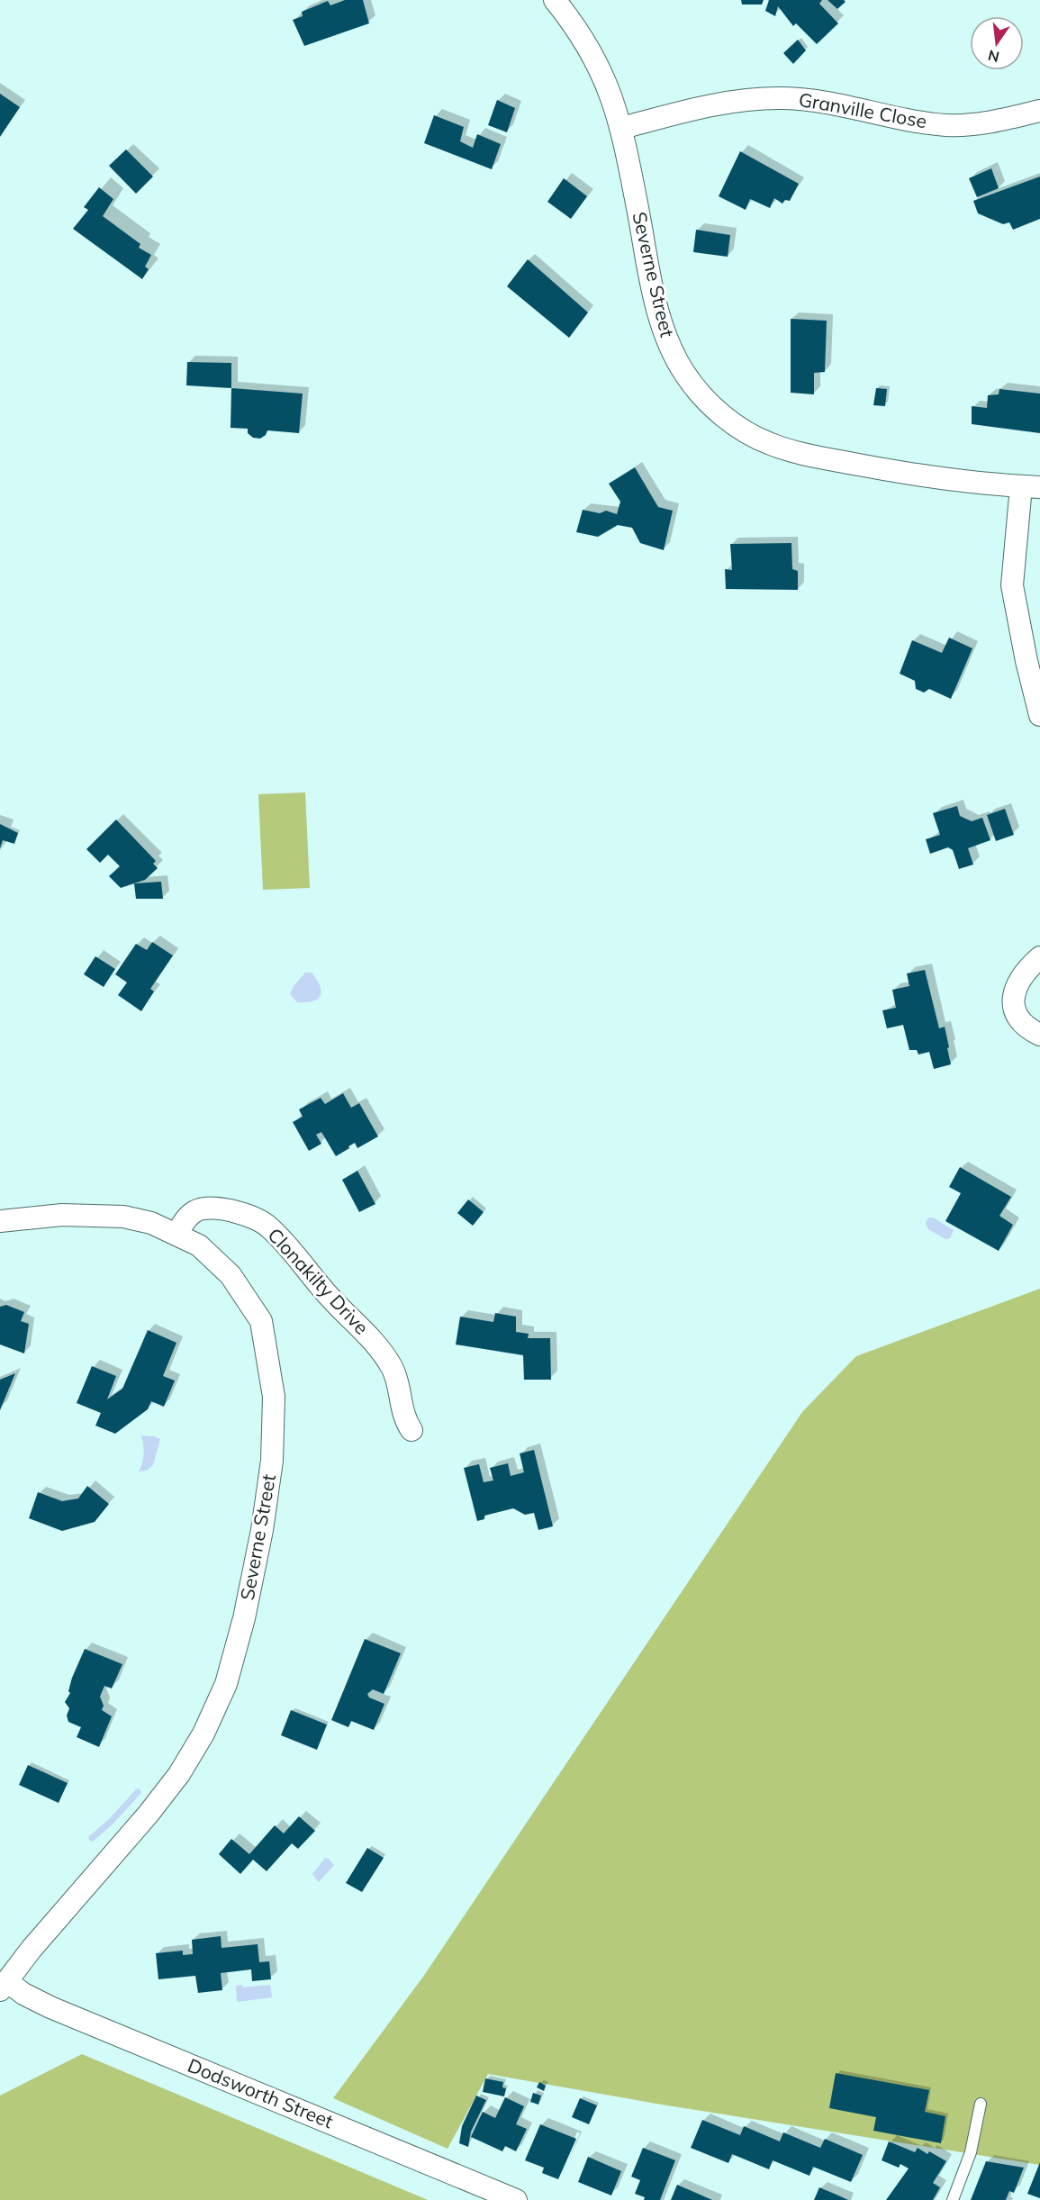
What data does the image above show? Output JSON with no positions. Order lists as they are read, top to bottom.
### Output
{
  "streets": {
    "street": [
      "Granville Close",
      "Severne Street",
      "Clonakilty Drive",
      "Dodsworth Street"
    ]
  },
  "crossings": [
    ["Granville Close", "Severne Street"],
    ["Severne Street", "Clonakilty Drive"],
    ["Severne Street", "Dodsworth Street"]
  ],
  "north": "bottom"
}
